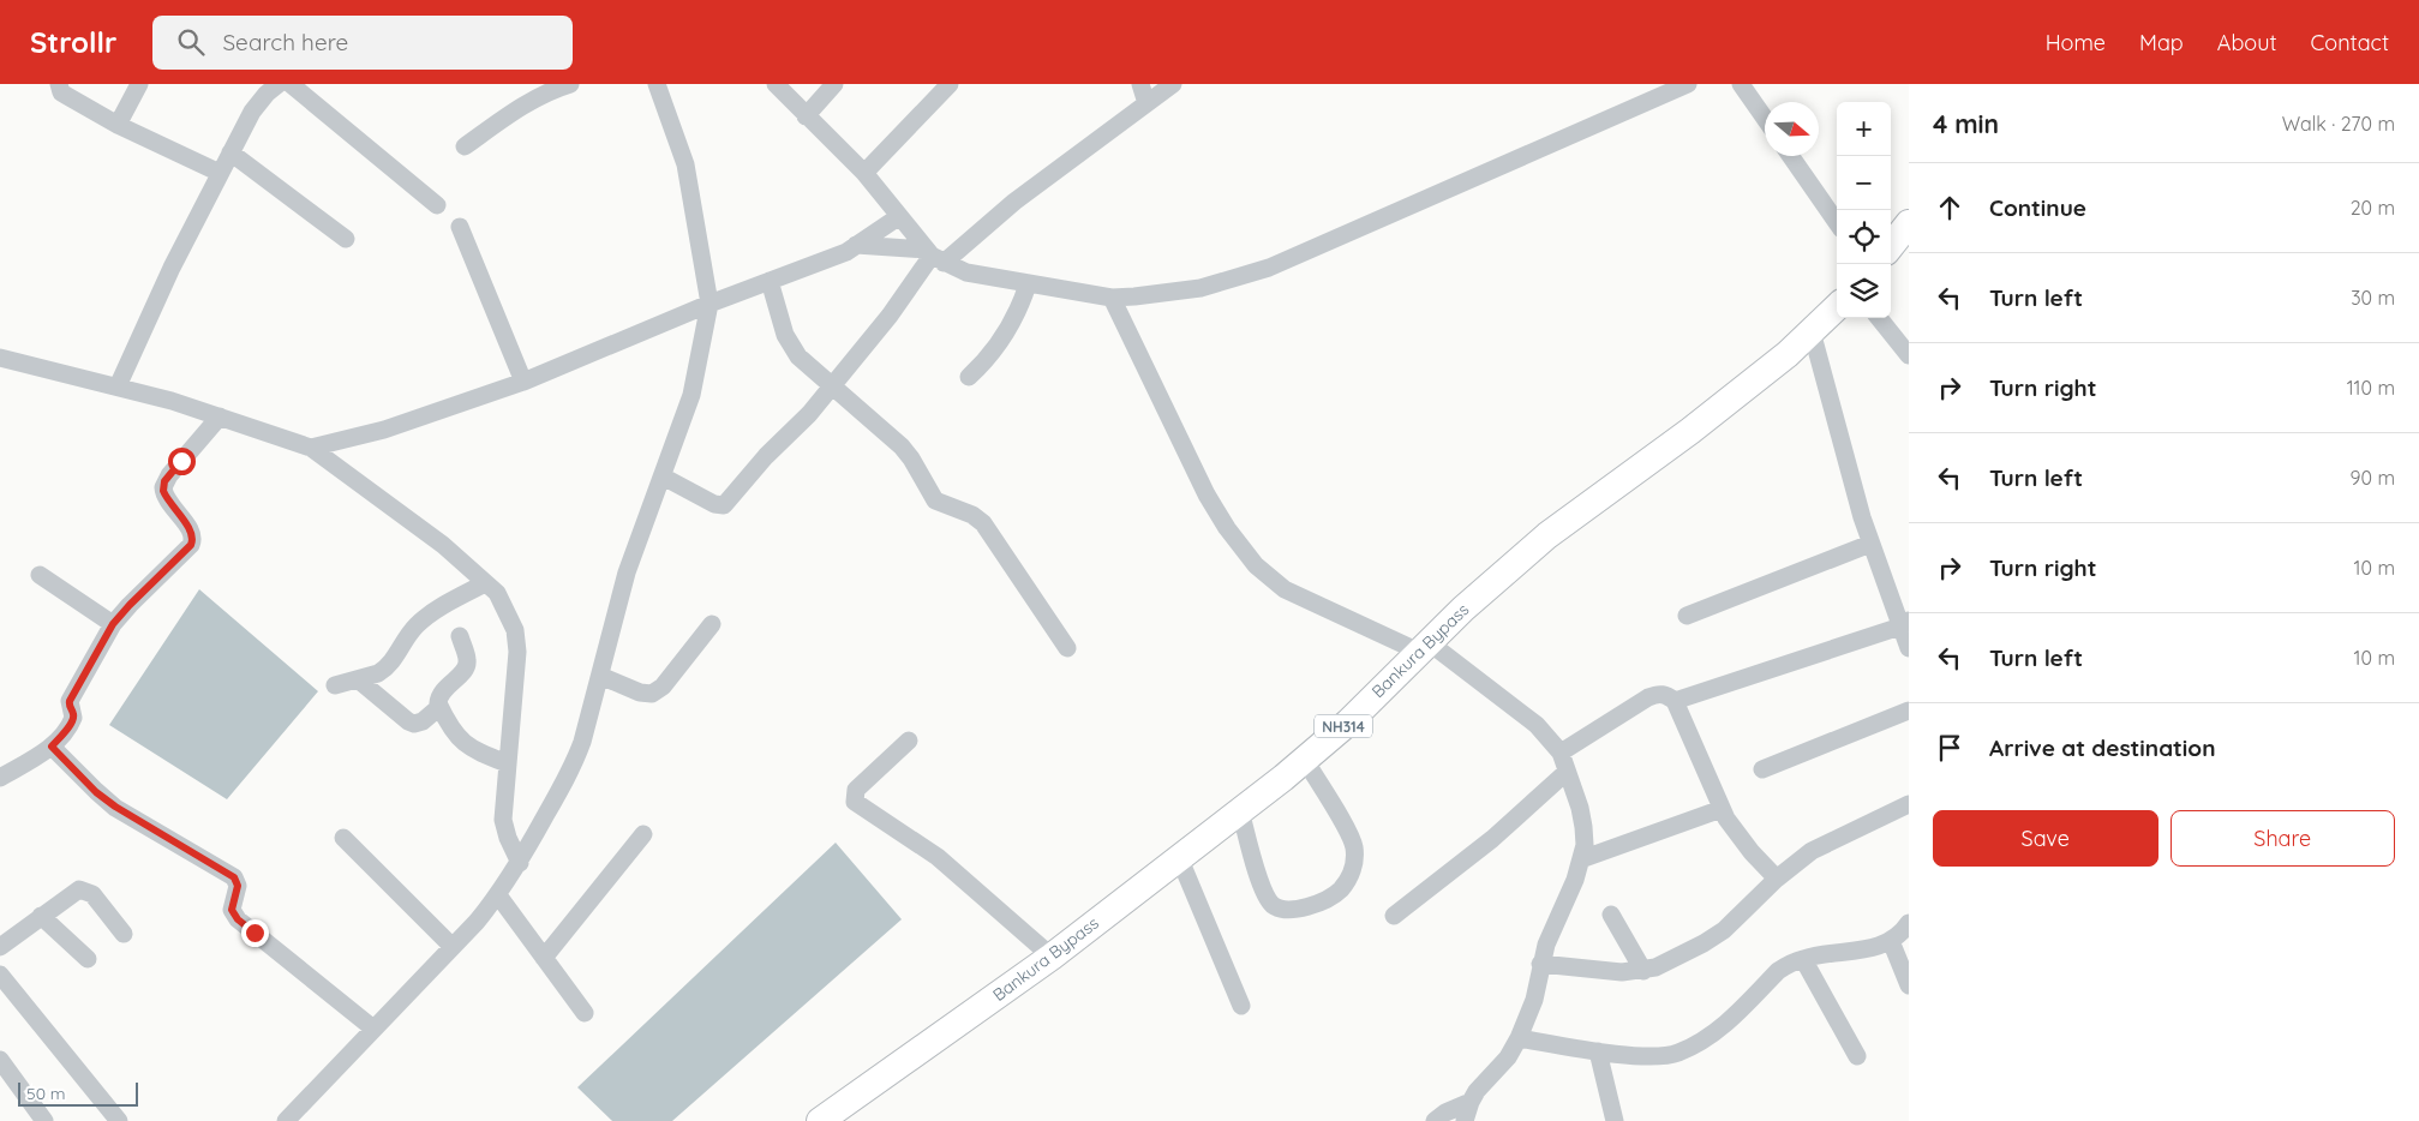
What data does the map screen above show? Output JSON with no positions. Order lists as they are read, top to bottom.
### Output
{
  "streets": {
    "highway": ["Bankura Bypass", "NH314"]
  },
  "scale_bar": "50 m",
  "north": "right",
  "page": {
    "header": "Strollr",
    "search": "Search here",
    "nav": [
      "Home",
      "Map",
      "About",
      "Contact"
    ],
    "heading": ["4 min", "Walk · 270 m"],
    "map_buttons": ["+", "−"],
    "list": [
      ["Continue", "20 m"],
      ["Turn left", "30 m"],
      ["Turn right", "110 m"],
      ["Turn left", "90 m"],
      ["Turn right", "10 m"],
      ["Turn left", "10 m"],
      "Arrive at destination"
    ],
    "buttons": ["Save", "Share"],
    "scale": "50 m"
  }
}
